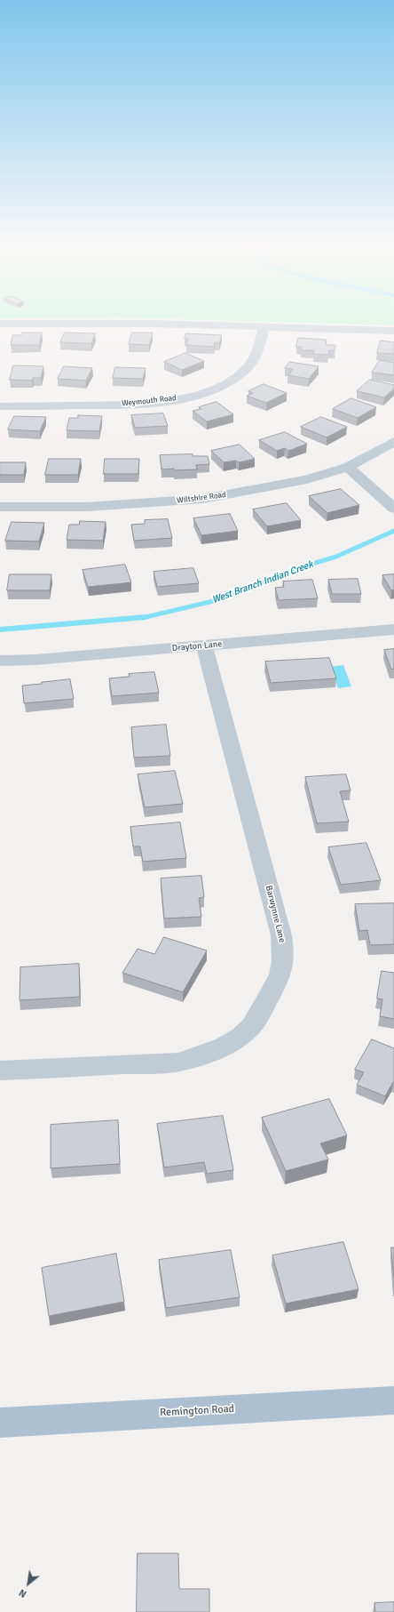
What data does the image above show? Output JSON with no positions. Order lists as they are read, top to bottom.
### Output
{
  "streets": {
    "main road": ["Remington Road"],
    "street": [
      "Weymouth Road",
      "Wiltshire Road",
      "Drayton Lane",
      "Barwynne Lane"
    ]
  },
  "crossings": [
    ["Drayton Lane", "Barwynne Lane"]
  ],
  "water": ["West Branch Indian Creek"],
  "north": "bottom left"
}
